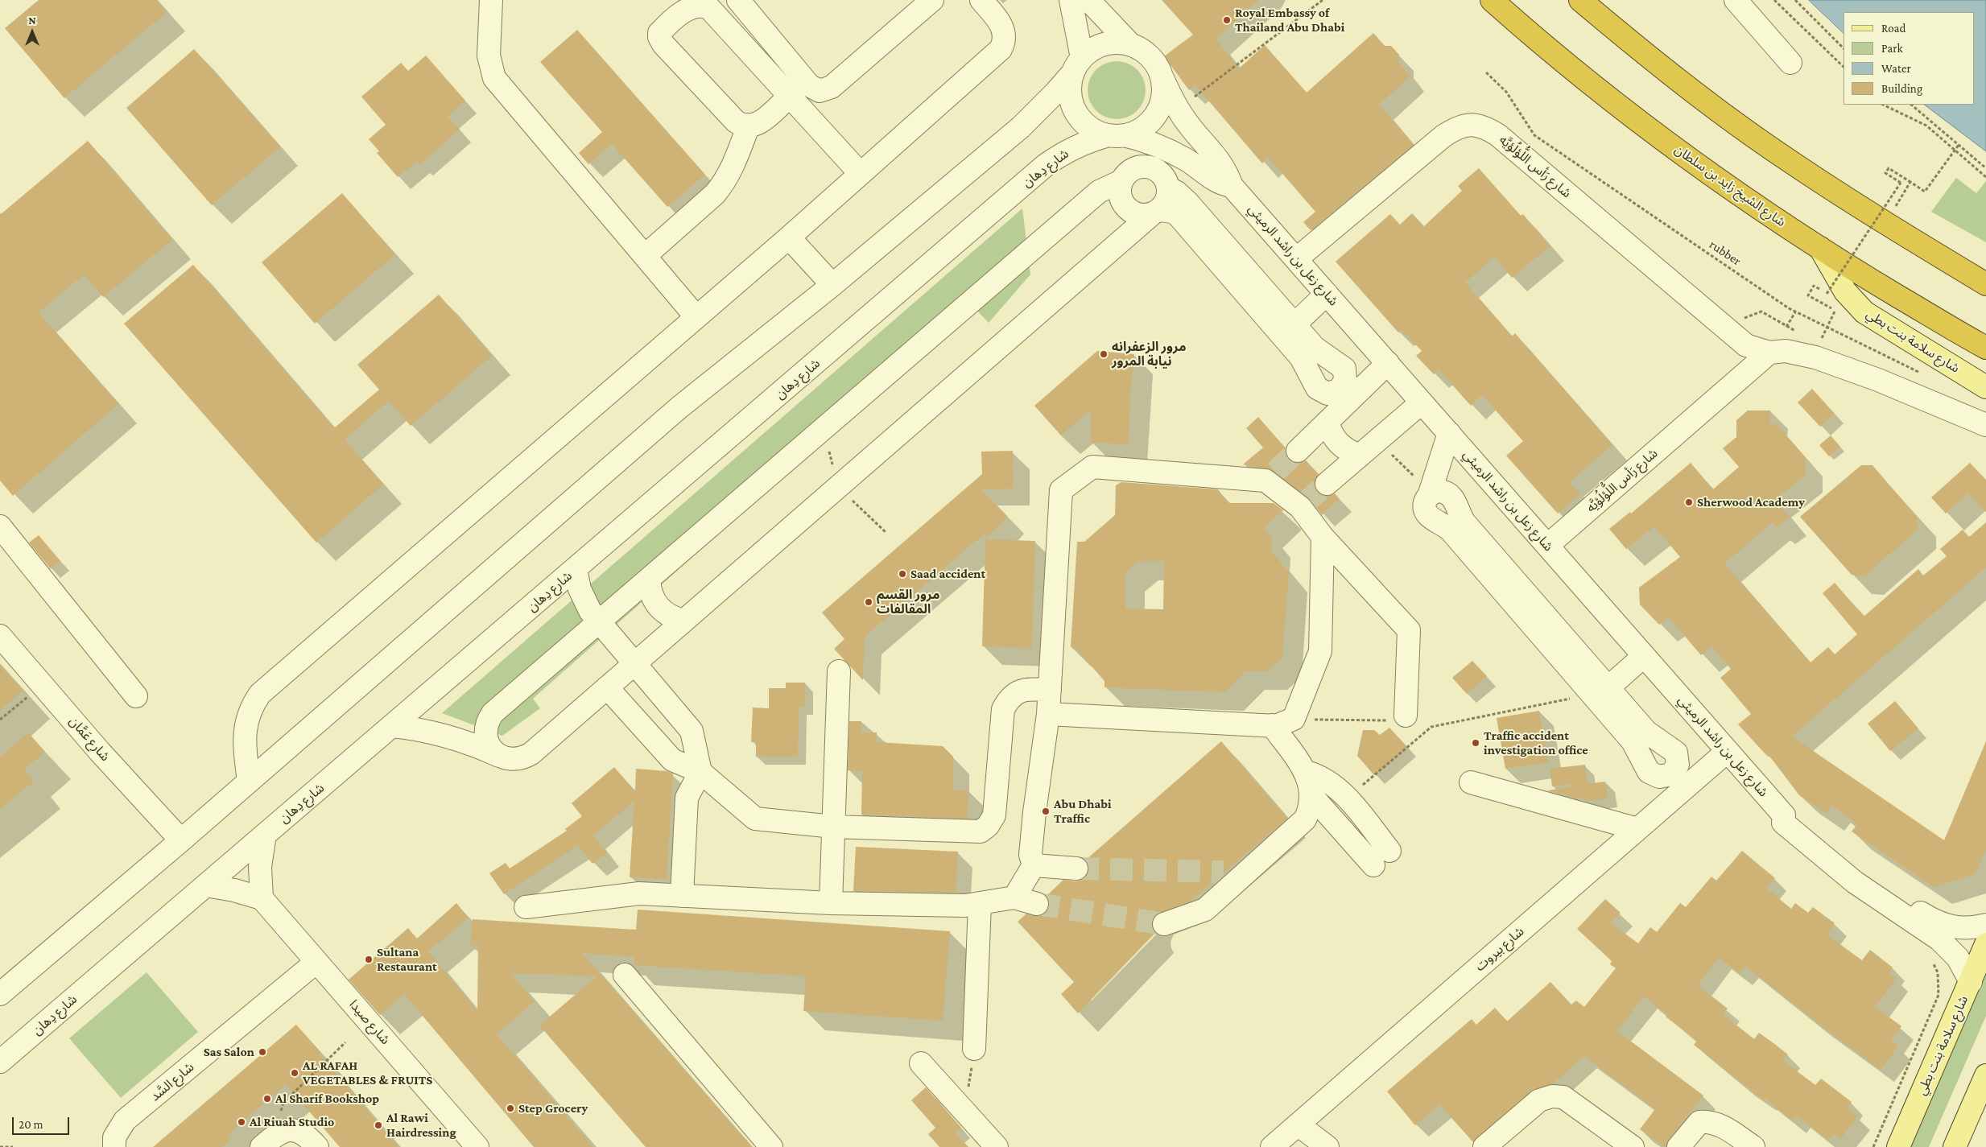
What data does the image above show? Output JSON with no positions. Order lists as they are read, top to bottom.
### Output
{
  "streets": {
    "highway": ["شارع الشيخ زايد بن سلطان"],
    "main road": ["شارع سلامة بنت بطي"],
    "street": [
      "شارع رَأس اللُّؤلُؤيَّه",
      "شارع دِهان",
      "شارع زعل بن راشد الرميثي",
      "شارع عَمَّان",
      "شارع بيروت",
      "شارع صيدا",
      "شارع السَّد"
    ],
    "path": ["rubber"]
  },
  "crossings": [
    ["شارع رَأس اللُّؤلُؤيَّه", "شارع زعل بن راشد الرميثي"],
    ["شارع دِهان", "شارع زعل بن راشد الرميثي"],
    ["شارع الشيخ زايد بن سلطان", "شارع سلامة بنت بطي"],
    ["شارع زعل بن راشد الرميثي", "شارع سلامة بنت بطي"],
    ["شارع زعل بن راشد الرميثي", "شارع بيروت"],
    ["شارع صيدا", "شارع السَّد"]
  ],
  "places": [
    "Royal Embassy of Thailand Abu Dhabi",
    "مرور الزعفرانه نيابة المرور",
    "Sherwood Academy",
    "Saad accident",
    "مرور القسم المقالفات",
    "Traffic accident investigation office",
    "Abu Dhabi Traffic",
    "Sultana Restaurant",
    "Sas Salon",
    "AL RAFAH VEGETABLES & FRUITS",
    "Al Sharif Bookshop",
    "Step Grocery",
    "Al Riuah Studio",
    "Al Rawi Hairdressing"
  ],
  "legend": [
    "Road",
    "Park",
    "Water",
    "Building"
  ],
  "scale_bar": "20 m",
  "north": "top"
}
